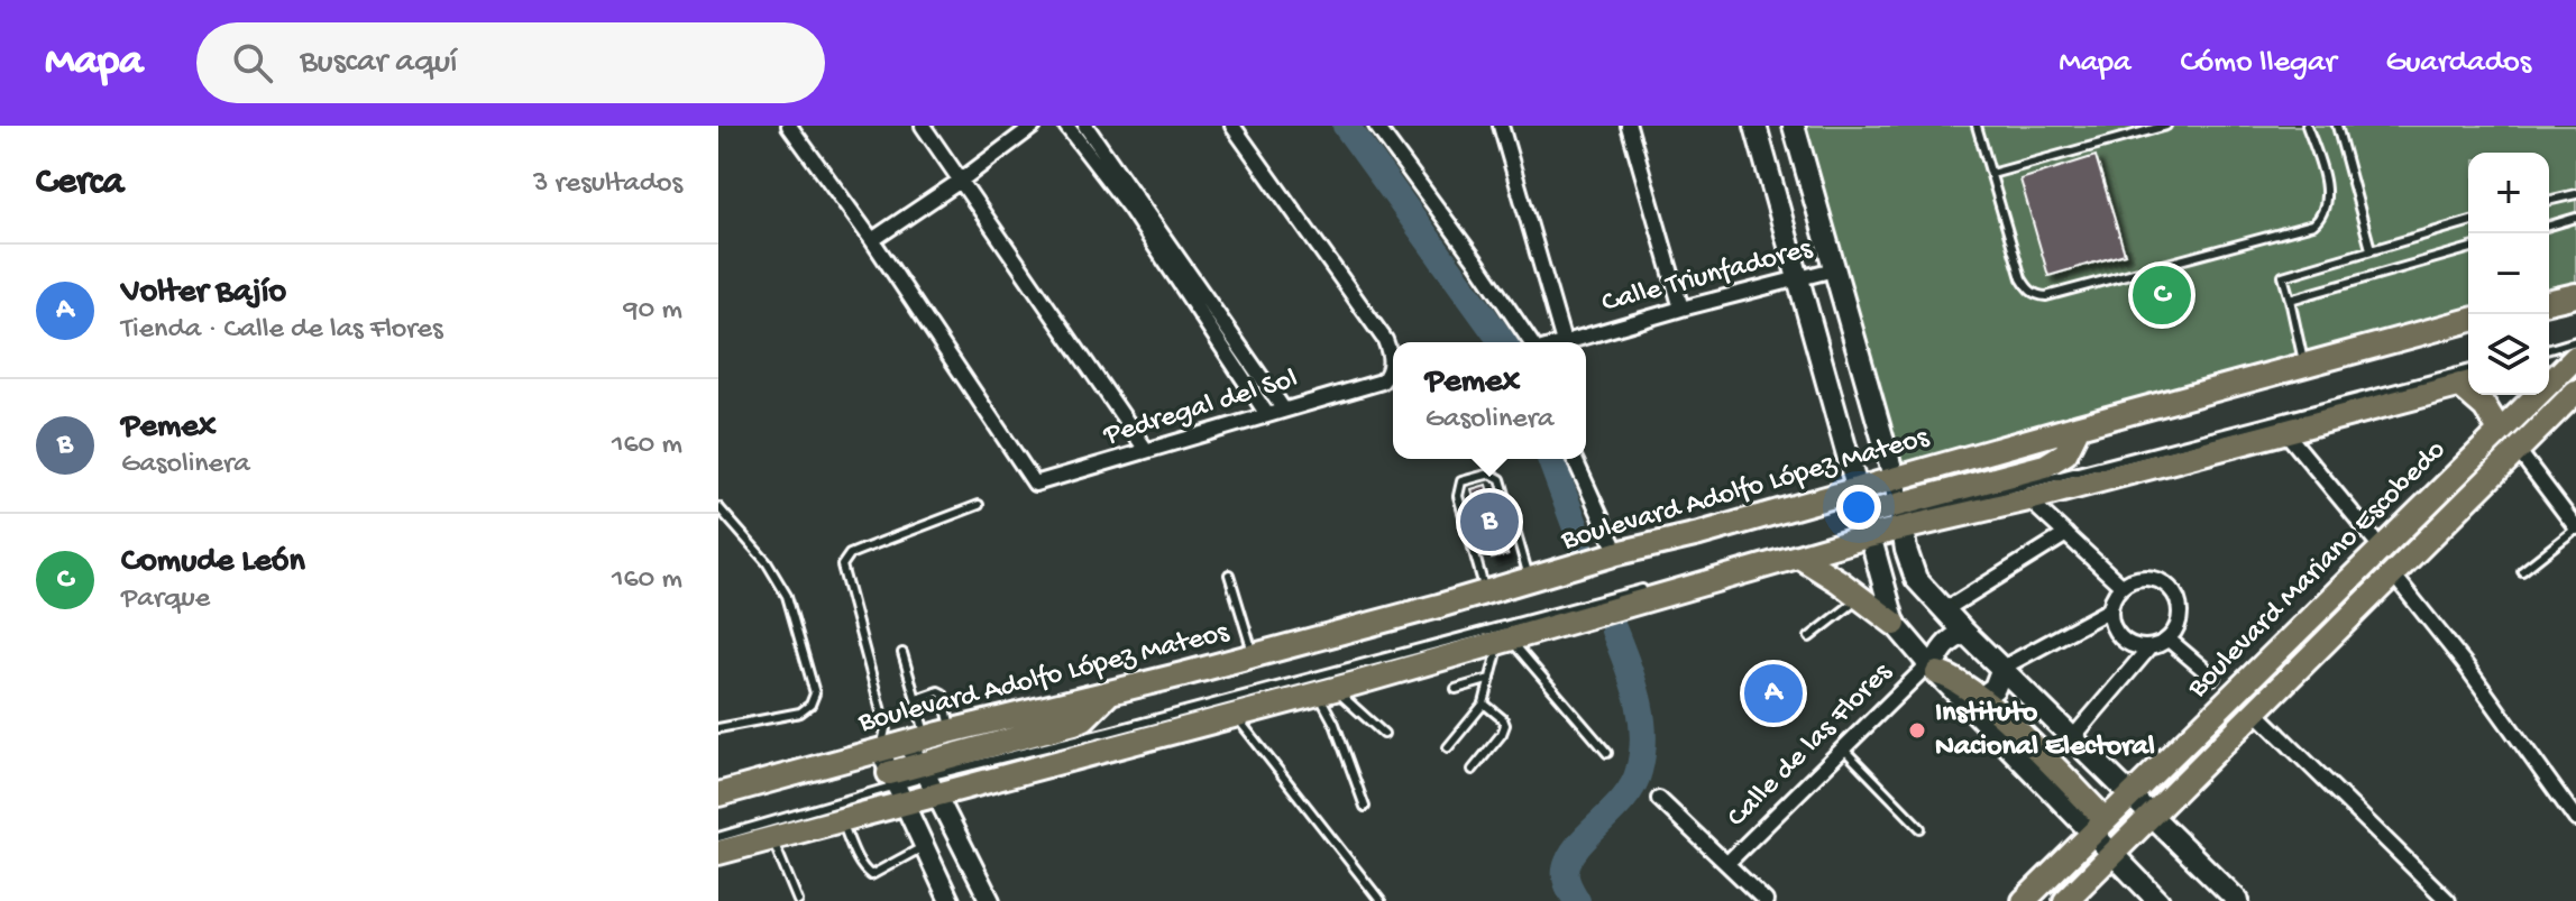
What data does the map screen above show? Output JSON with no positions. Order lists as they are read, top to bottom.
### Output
{
  "streets": {
    "main road": ["Boulevard Adolfo López Mateos", "Boulevard Mariano Escobedo"],
    "street": ["Calle Triunfadores", "Pedregal del Sol", "Calle de las Flores"]
  },
  "places": ["Instituto Nacional Electoral"],
  "page": {
    "header": "Mapa",
    "search": "Buscar aquí",
    "nav": ["Mapa", "Cómo llegar", "Guardados"],
    "heading": ["Cerca", "3 resultados"],
    "map_buttons": ["+", "−"],
    "list": [
      {
        "mark": "A",
        "name": "Volter Bajío",
        "note": "Tienda · Calle de las Flores",
        "value": "90 m"
      },
      {
        "mark": "B",
        "name": "Pemex",
        "note": "Gasolinera",
        "value": "160 m"
      },
      {
        "mark": "C",
        "name": "Comude León",
        "note": "Parque",
        "value": "160 m"
      }
    ],
    "pins": ["C", "B", "A"],
    "popup": ["Pemex", "Gasolinera"]
  }
}
